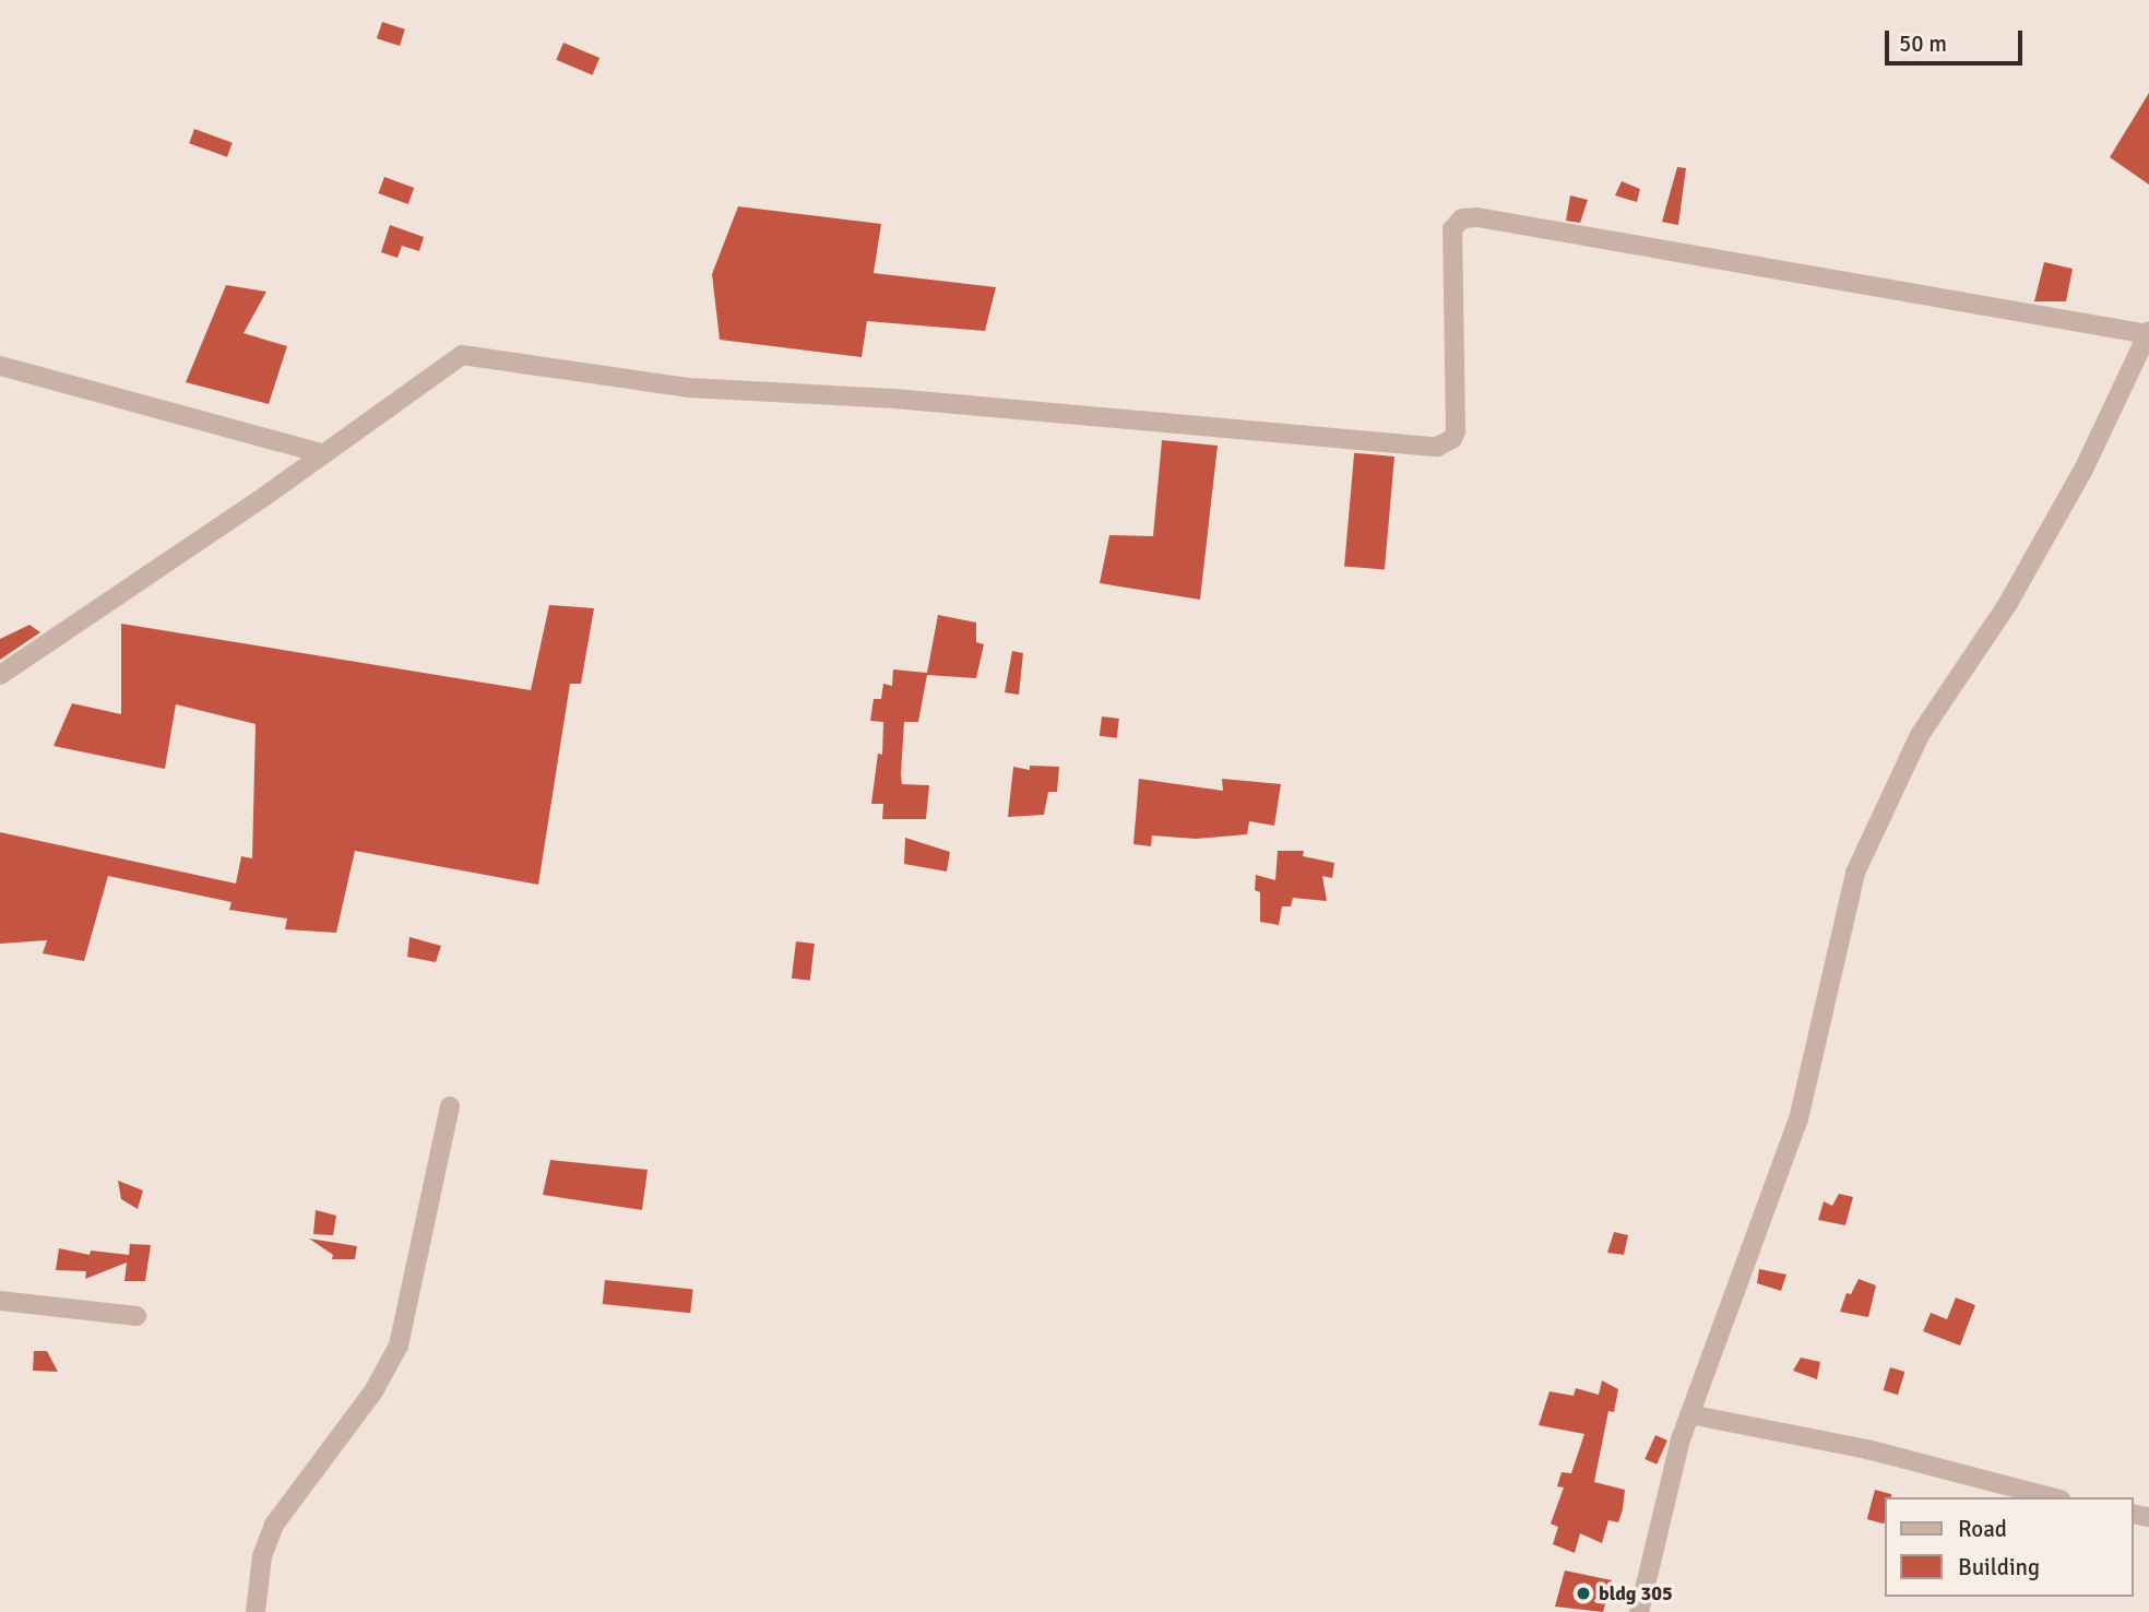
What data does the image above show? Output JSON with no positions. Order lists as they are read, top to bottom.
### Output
{
  "places": ["bldg 305"],
  "legend": ["Road", "Building"],
  "scale_bar": "50 m"
}
